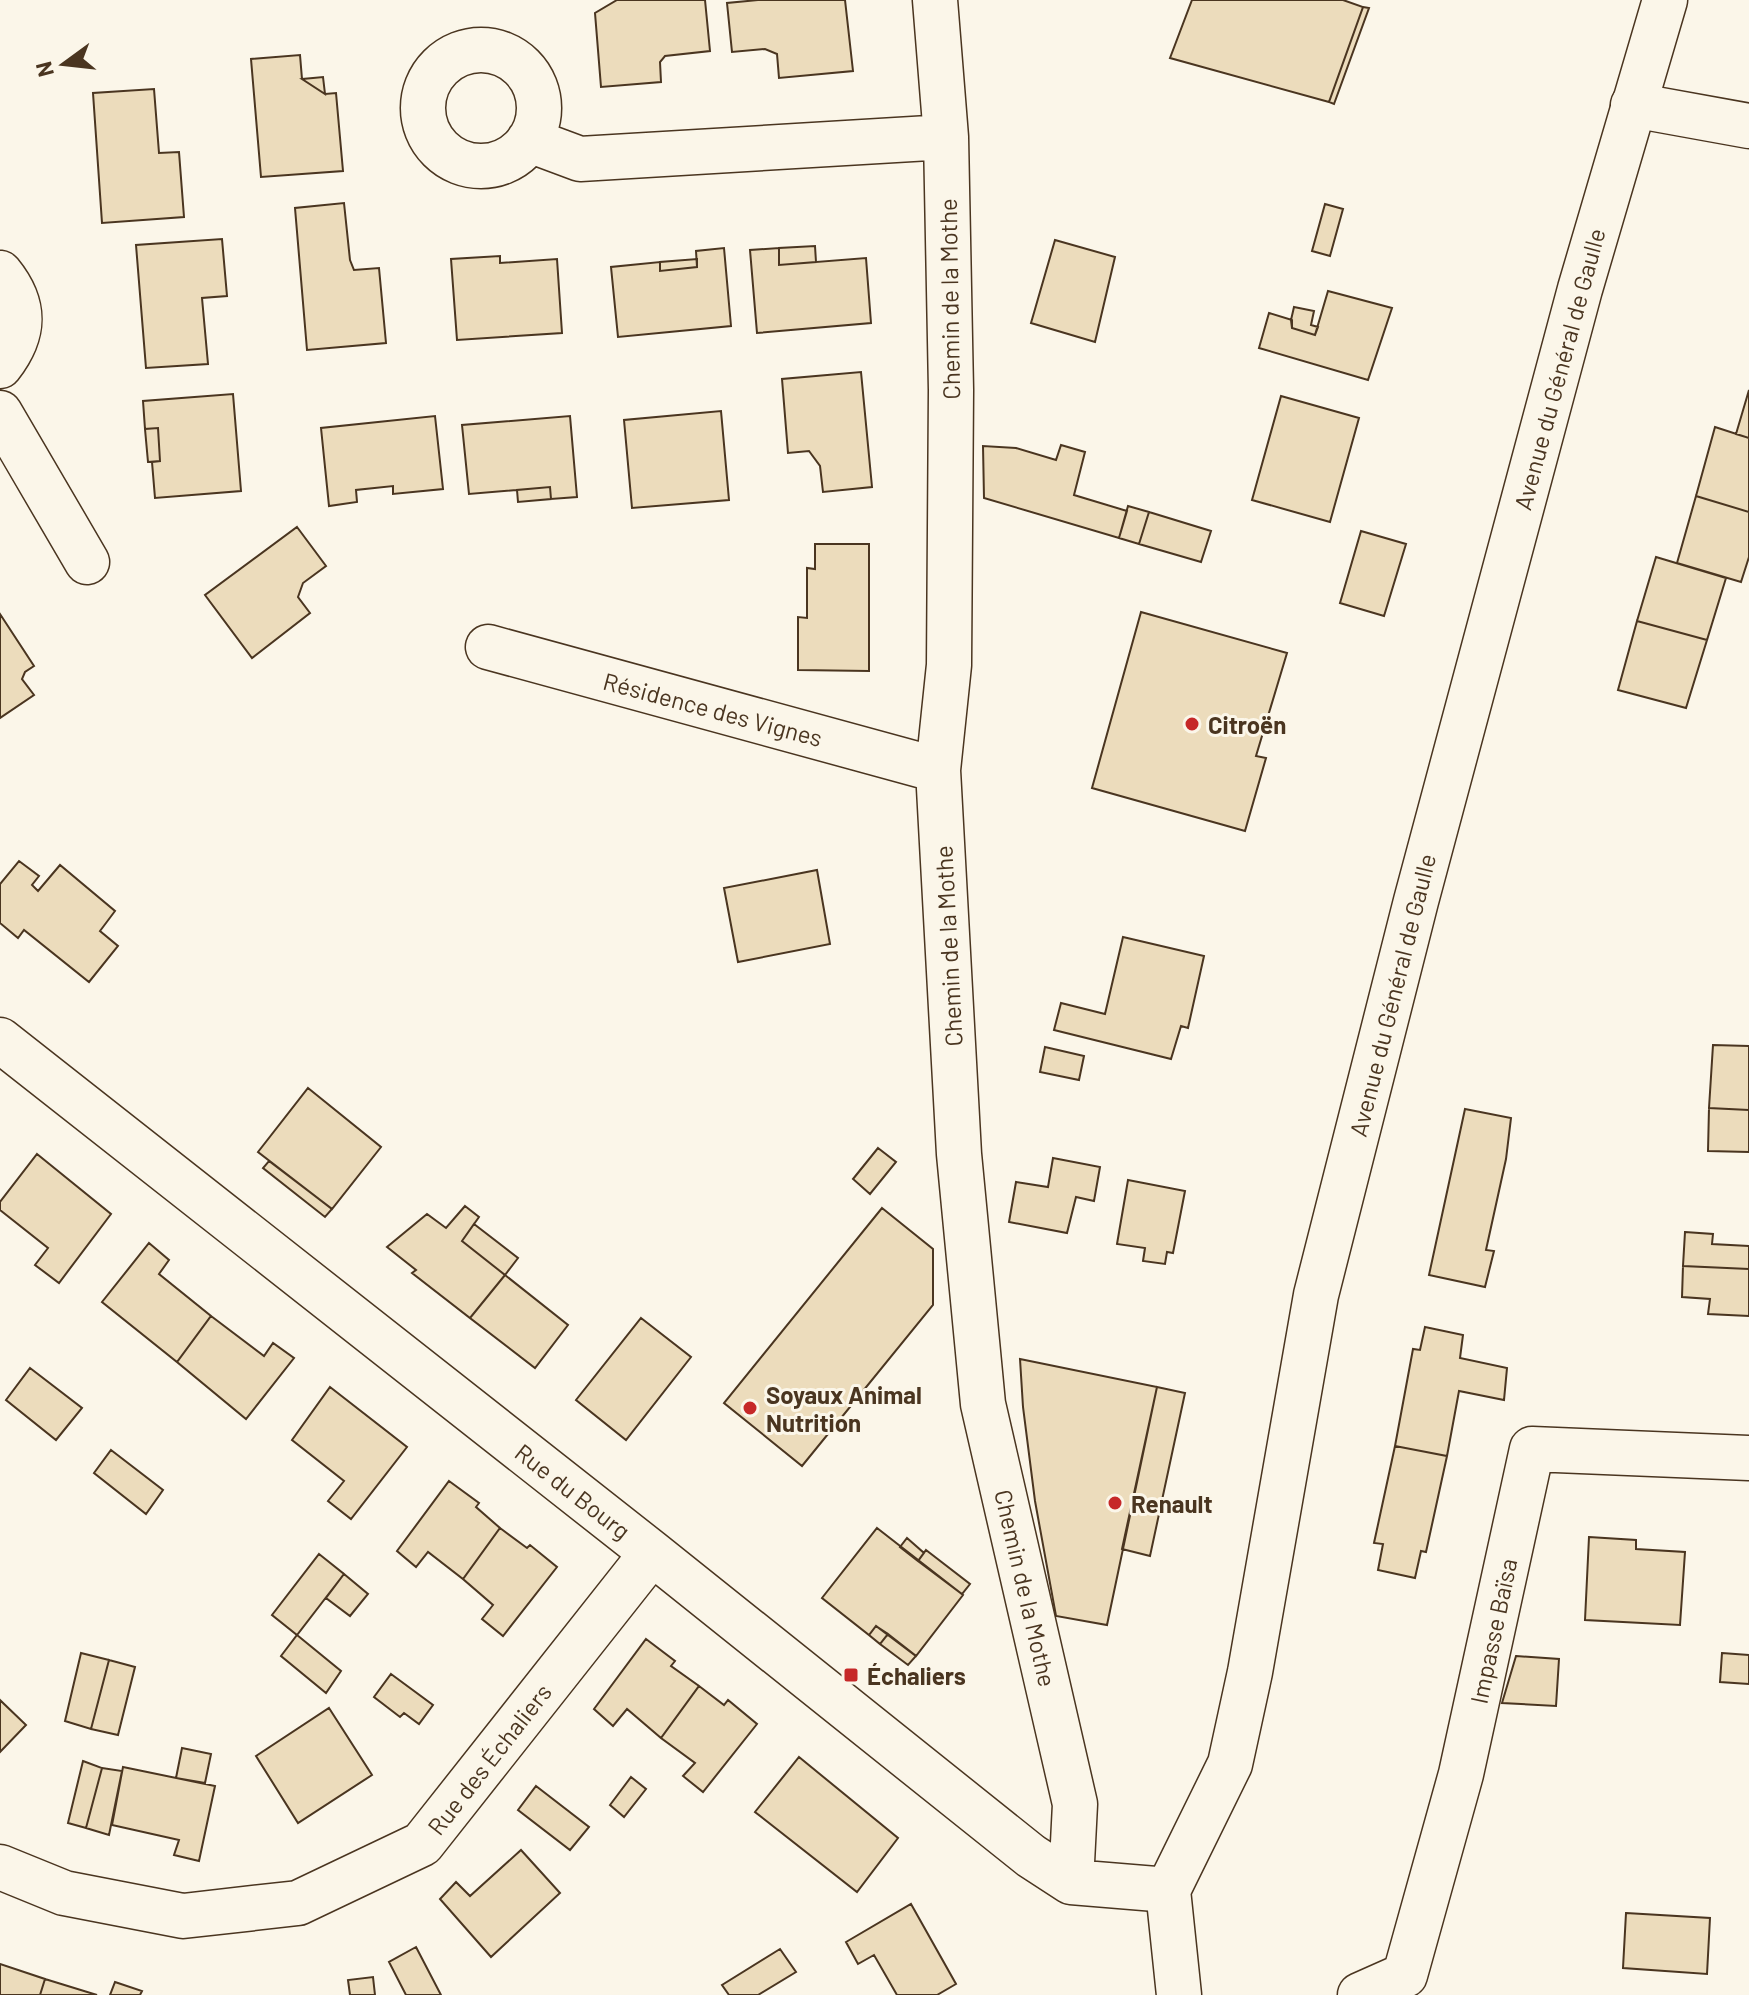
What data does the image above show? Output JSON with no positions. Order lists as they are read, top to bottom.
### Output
{
  "streets": {
    "street": [
      "Chemin de la Mothe",
      "Avenue du Général de Gaulle",
      "Résidence des Vignes",
      "Rue du Bourg",
      "Impasse Baïsa",
      "Rue des Échaliers"
    ]
  },
  "crossings": [
    ["Chemin de la Mothe", "Résidence des Vignes"],
    ["Chemin de la Mothe", "Rue du Bourg"],
    ["Avenue du Général de Gaulle", "Rue du Bourg"],
    ["Rue du Bourg", "Rue des Échaliers"]
  ],
  "places": {
    "other": ["Citroën", "Soyaux Animal Nutrition", "Renault"],
    "transit": ["Échaliers"]
  },
  "north": "left"
}
